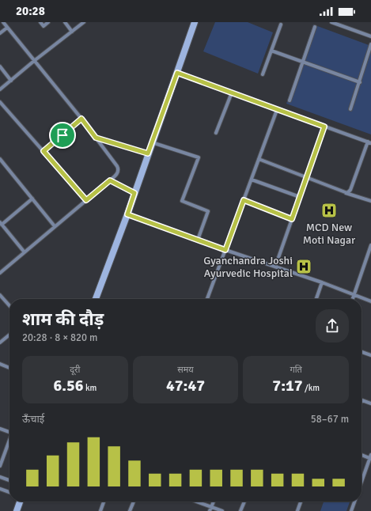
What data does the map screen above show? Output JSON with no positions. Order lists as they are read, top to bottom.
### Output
{
  "places": {
    "hospital": ["MCD New Moti Nagar", "Gyanchandra Joshi Ayurvedic Hospital"]
  },
  "page": {
    "status": "20:28",
    "heading": ["शाम की दौड़", "20:28 · 8 × 820 m"],
    "stats": [
      ["दूरी", "6.56 km"],
      ["समय", "47:47"],
      ["गति", "7:17 /km"]
    ],
    "chart": ["ऊँचाई", "58–67 m"]
  }
}
